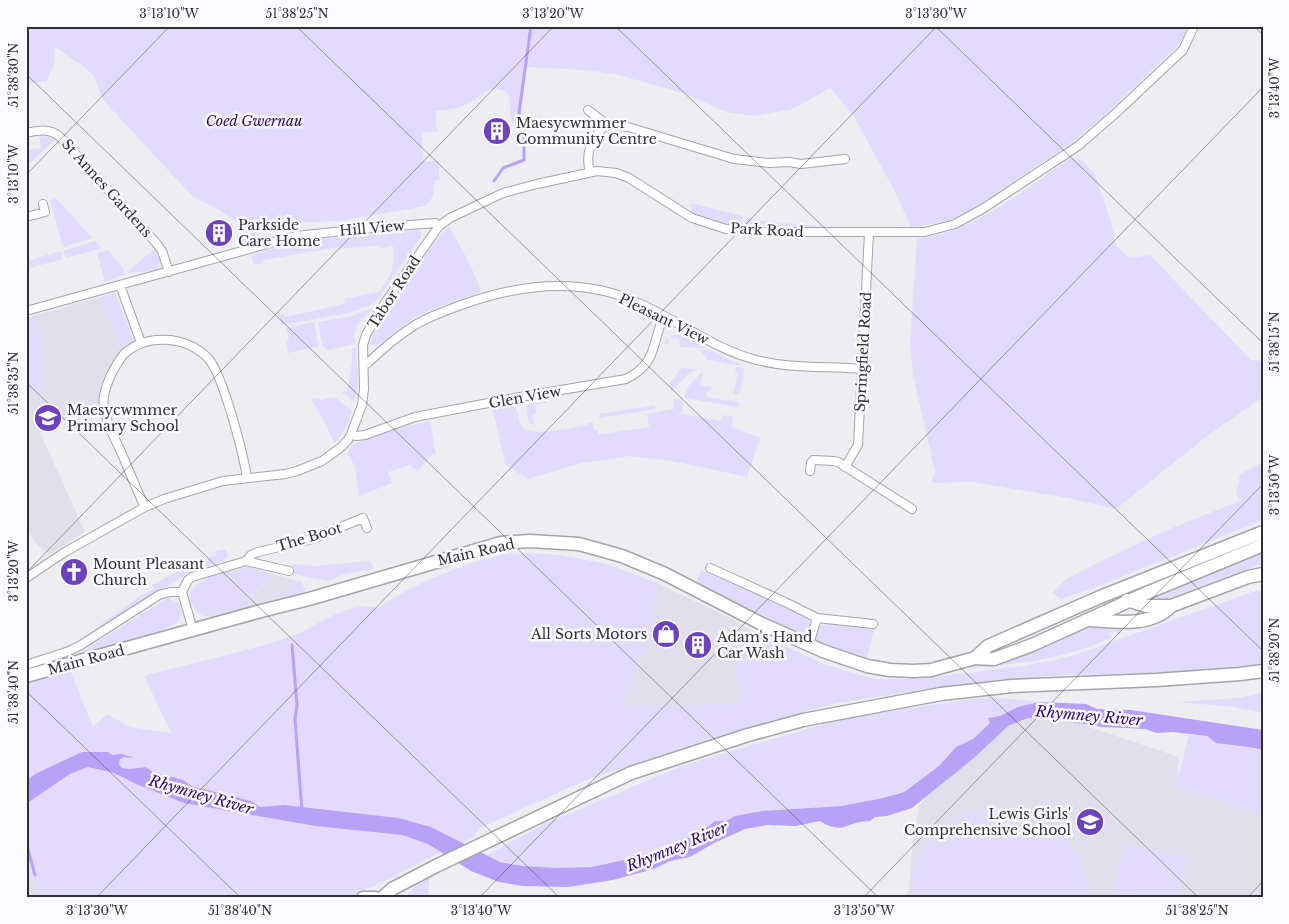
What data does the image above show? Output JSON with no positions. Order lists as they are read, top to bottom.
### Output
{
  "streets": {
    "main road": ["Main Road"],
    "street": [
      "St Annes Gardens",
      "Hill View",
      "Park Road",
      "Tabor Road",
      "Pleasant View",
      "Springfield Road",
      "Glen View",
      "The Boot"
    ]
  },
  "crossings": [
    ["St Annes Gardens", "Hill View"],
    ["Hill View", "Tabor Road"],
    ["Park Road", "Springfield Road"],
    ["Tabor Road", "Pleasant View"],
    ["Tabor Road", "Glen View"],
    ["Pleasant View", "Springfield Road"],
    ["Pleasant View", "Glen View"]
  ],
  "water": ["Rhymney River"],
  "parks": ["Coed Gwernau"],
  "places": {
    "building": ["Maesycwmmer Community Centre", "Parkside Care Home", "Adam's Hand Car Wash"],
    "school or university": ["Maesycwmmer Primary School", "Lewis Girls' Comprehensive School"],
    "church": ["Mount Pleasant Church"],
    "shop": ["All Sorts Motors"]
  },
  "coordinates": [
    "3°13'10\"W",
    "51°38'25\"N",
    "3°13'20\"W",
    "3°13'30\"W",
    "51°38'30\"N",
    "3°13'40\"W",
    "51°38'15\"N",
    "51°38'35\"N",
    "3°13'50\"W",
    "51°38'20\"N",
    "51°38'40\"N"
  ]
}
